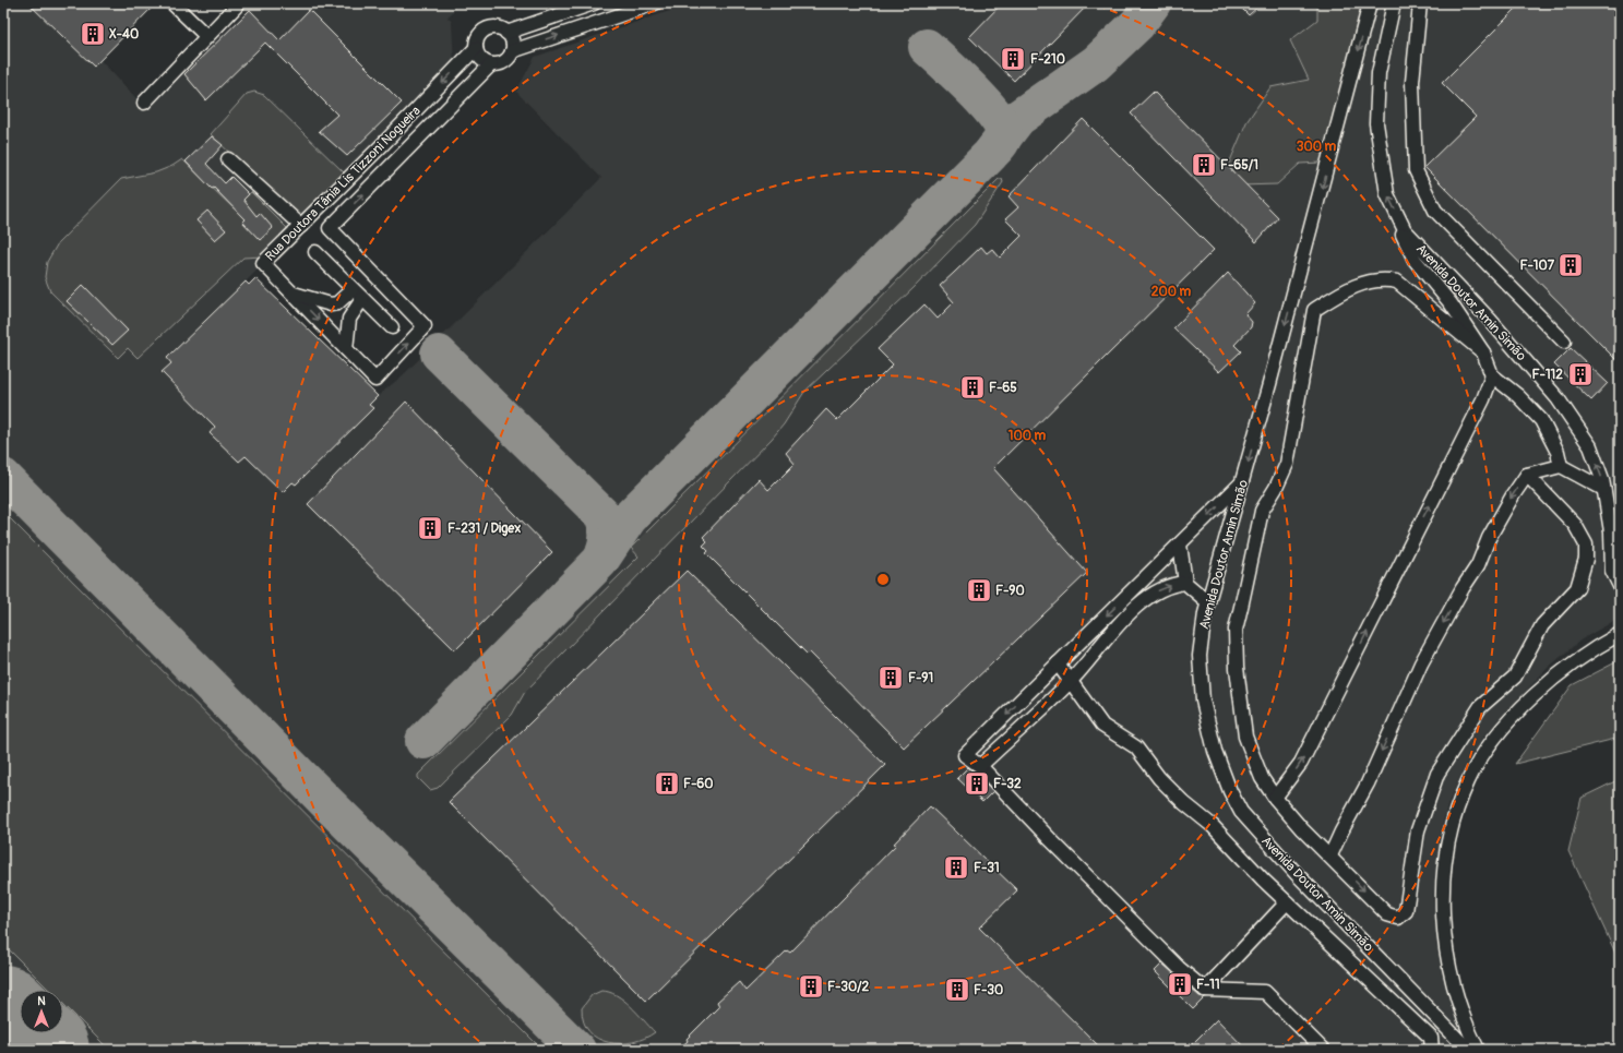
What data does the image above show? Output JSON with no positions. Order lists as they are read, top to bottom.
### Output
{
  "streets": {
    "street": ["Rua Doutora Tânia Lis Tizzoni Nogueira", "Avenida Doutor Amin Simão"]
  },
  "places": {
    "building": [
      "X-40",
      "F-210",
      "F-65/1",
      "F-107",
      "F-112",
      "F-65",
      "F-231 / Digex",
      "F-90",
      "F-91",
      "F-60",
      "F-32",
      "F-31",
      "F-11",
      "F-30/2",
      "F-30"
    ]
  },
  "north": "top",
  "rings": ["300 m", "200 m", "100 m"]
}
